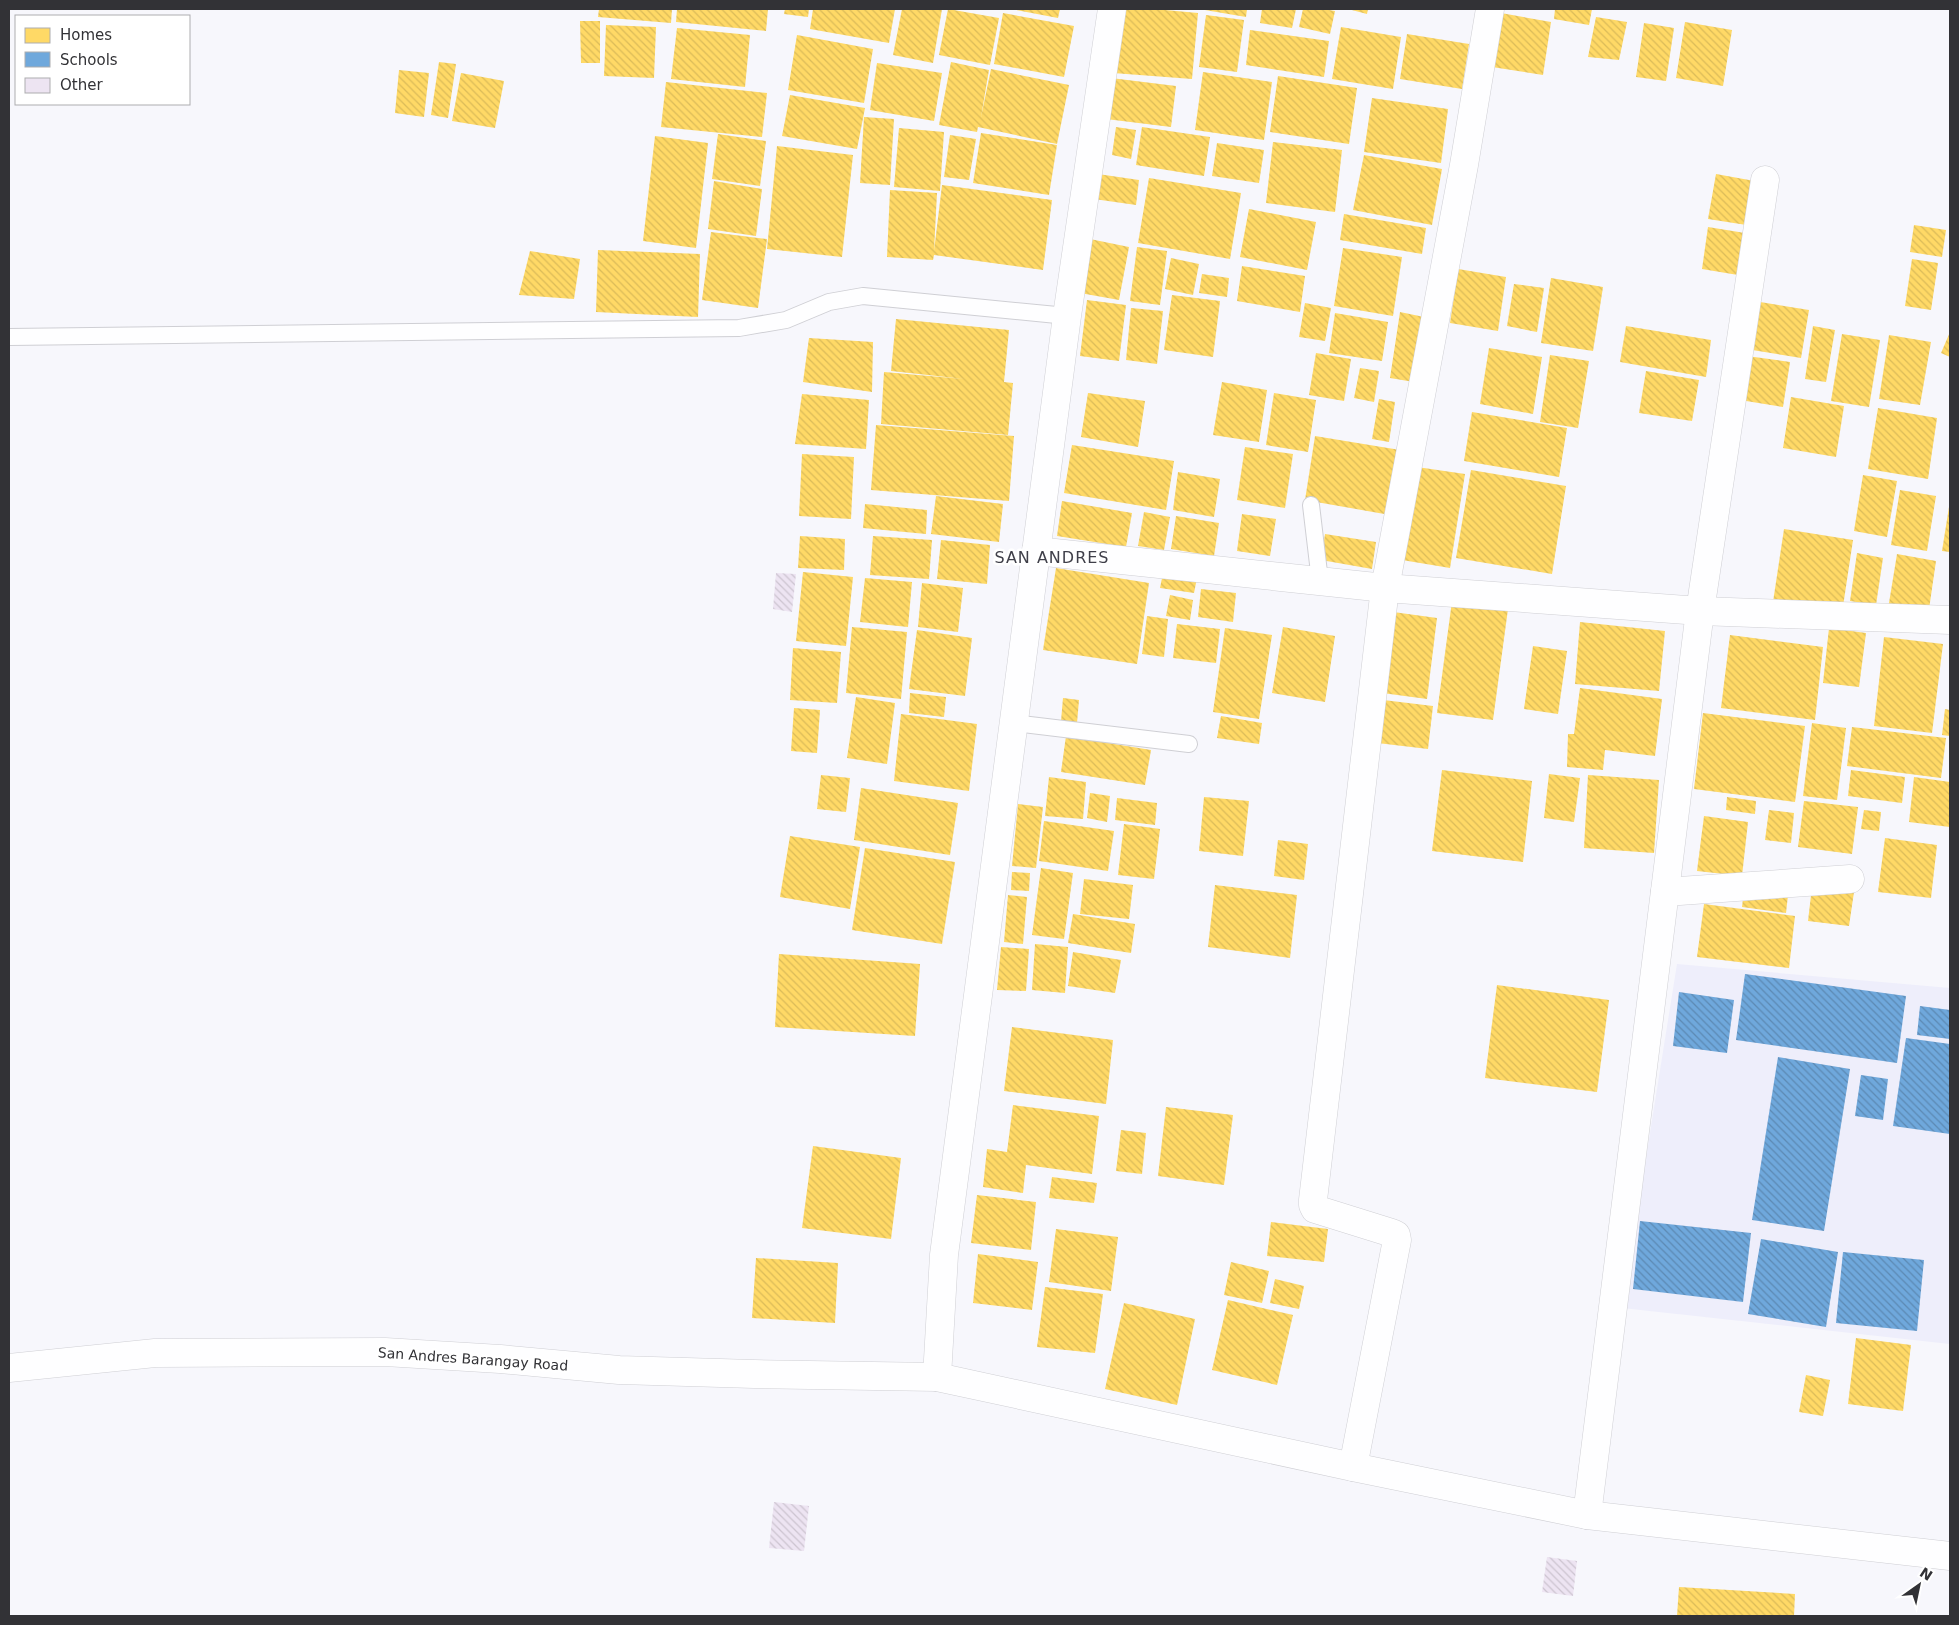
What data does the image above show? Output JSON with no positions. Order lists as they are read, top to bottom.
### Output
{
  "streets": {
    "street": ["San Andres Barangay Road"]
  },
  "districts": ["SAN ANDRES"],
  "legend": ["Homes", "Schools", "Other"],
  "north": "top right"
}
